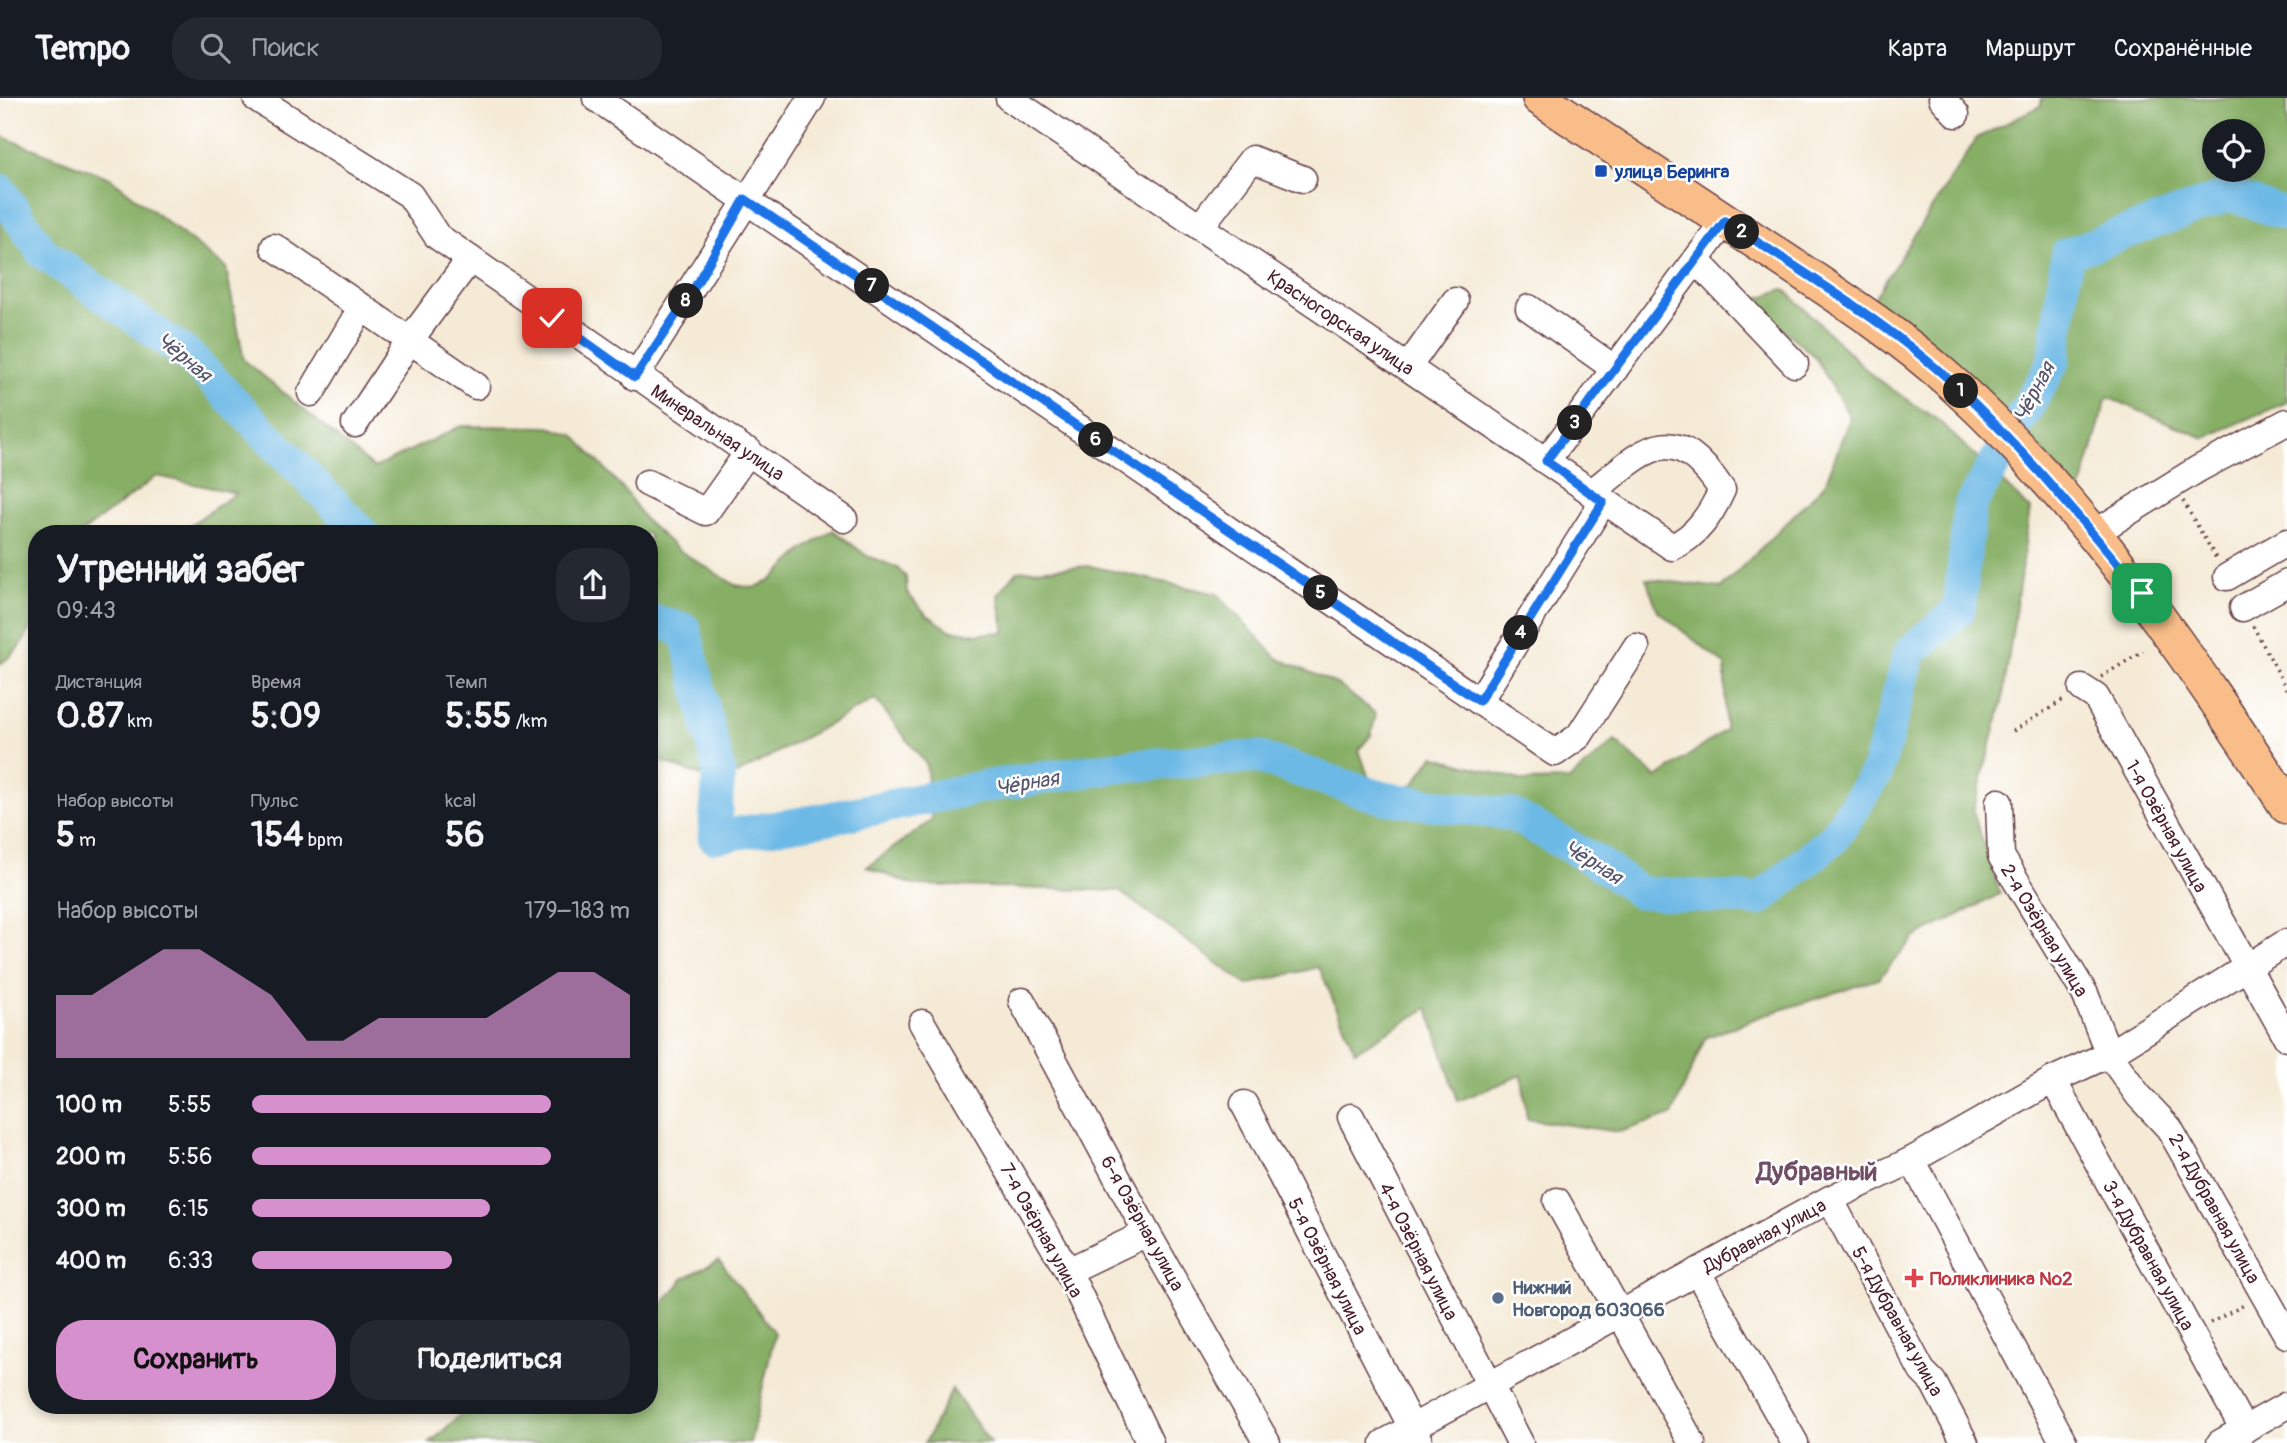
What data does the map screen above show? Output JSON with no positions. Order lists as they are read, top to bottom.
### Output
{
  "streets": {
    "street": [
      "Красногорская улица",
      "Минеральная улица",
      "1-я Озёрная улица",
      "2-я Озёрная улица",
      "2-я Дубравная улица",
      "6-я Озёрная улица",
      "7-я Озёрная улица",
      "Дубравная улица",
      "4-я Озёрная улица",
      "3-я Дубравная улица",
      "5-я Озёрная улица",
      "5-я Дубравная улица"
    ]
  },
  "crossings": [
    ["1-я Озёрная улица", "Дубравная улица"],
    ["2-я Озёрная улица", "2-я Дубравная улица"],
    ["2-я Озёрная улица", "Дубравная улица"],
    ["2-я Дубравная улица", "Дубравная улица"],
    ["Дубравная улица", "4-я Озёрная улица"],
    ["Дубравная улица", "3-я Дубравная улица"],
    ["Дубравная улица", "5-я Озёрная улица"],
    ["Дубравная улица", "5-я Дубравная улица"]
  ],
  "districts": ["Дубравный"],
  "water": ["Чёрная"],
  "places": {
    "transit": ["улица Беринга"],
    "health": ["Поликлиника №2"],
    "other": ["Нижний Новгород 603066"]
  },
  "page": {
    "header": "Tempo",
    "search": "Поиск",
    "nav": ["Карта", "Маршрут", "Сохранённые"],
    "pins": [
      "2",
      "7",
      "8",
      "1",
      "3",
      "6",
      "5",
      "4"
    ],
    "heading": ["Утренний забег", "09:43"],
    "stats": [
      ["Дистанция", "0.87 km"],
      ["Время", "5:09"],
      ["Темп", "5:55 /km"],
      ["Набор высоты", "5 m"],
      ["Пульс", "154 bpm"],
      ["kcal", "56"]
    ],
    "chart": ["Набор высоты", "179–183 m"],
    "list": [
      {
        "name": "100 m",
        "note": "5:55"
      },
      {
        "name": "200 m",
        "note": "5:56"
      },
      {
        "name": "300 m",
        "note": "6:15"
      },
      {
        "name": "400 m",
        "note": "6:33"
      }
    ],
    "buttons": ["Сохранить", "Поделиться"]
  }
}
